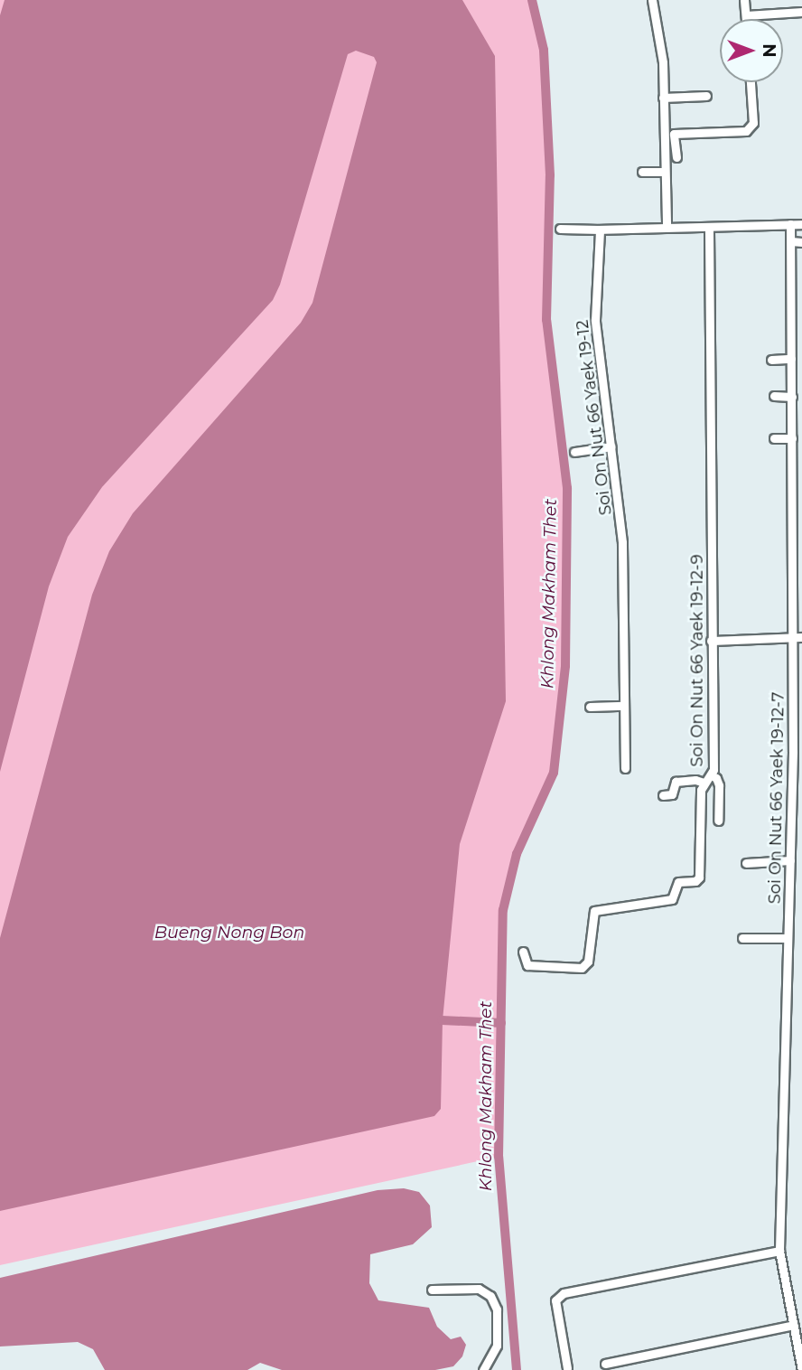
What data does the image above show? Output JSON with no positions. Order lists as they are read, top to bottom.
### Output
{
  "streets": {
    "street": ["Soi On Nut 66 Yaek 19-12", "Soi On Nut 66 Yaek 19-12-9", "Soi On Nut 66 Yaek 19-12-7"]
  },
  "water": ["Khlong Makham Thet", "Bueng Nong Bon"],
  "north": "right"
}
